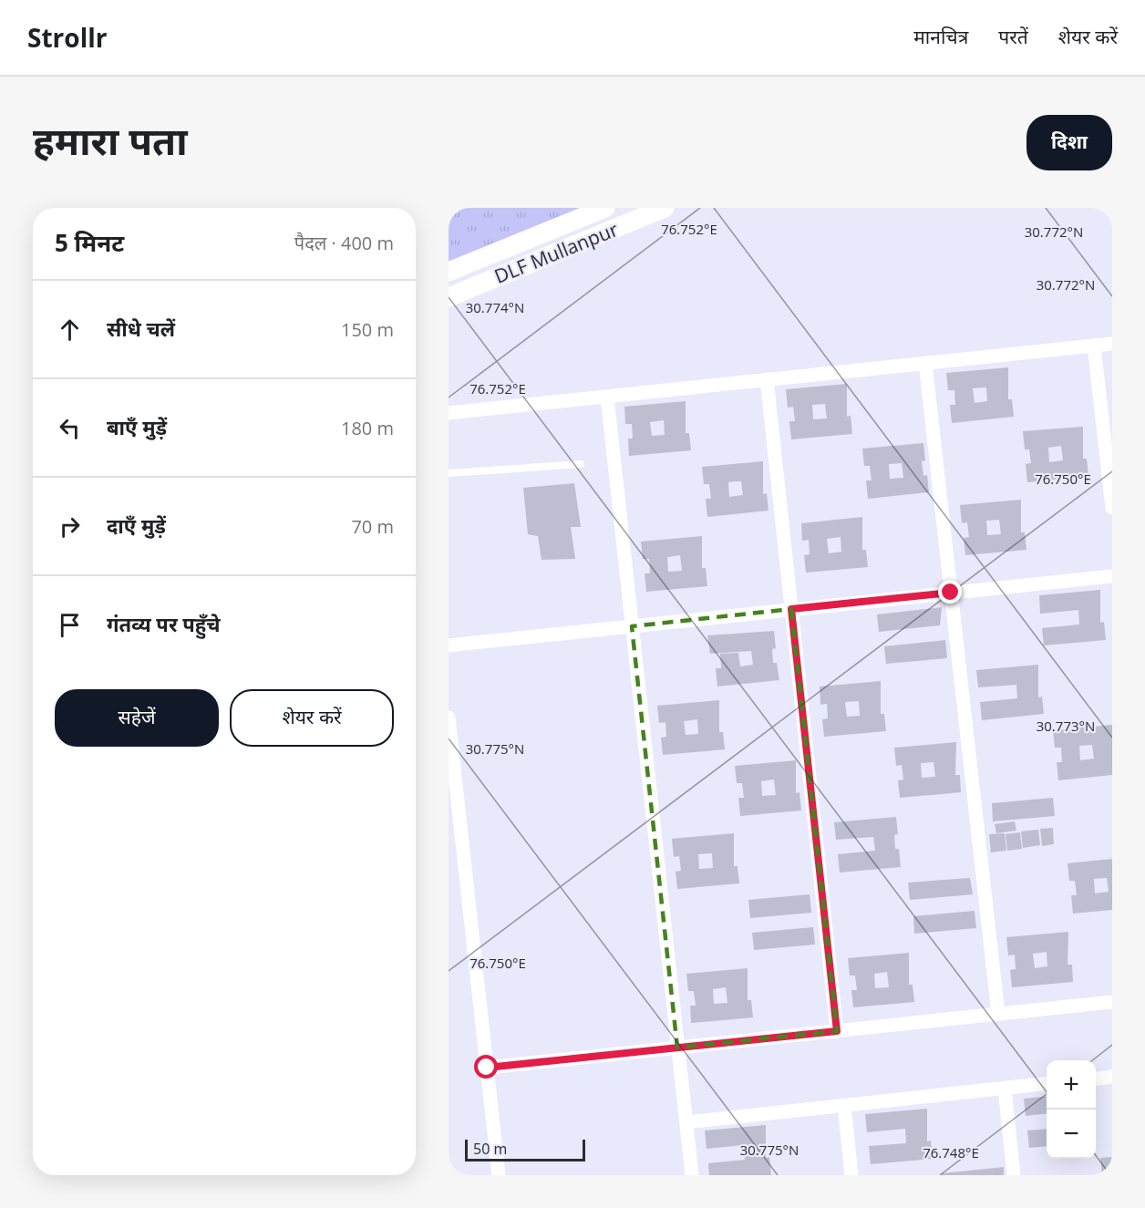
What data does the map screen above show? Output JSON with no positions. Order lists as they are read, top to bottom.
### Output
{
  "streets": {
    "main road": ["DLF Mullanpur"]
  },
  "scale_bar": "50 m",
  "page": {
    "header": "Strollr",
    "nav": ["मानचित्र", "परतें", "शेयर करें"],
    "title": "हमारा पता",
    "buttons": [
      "दिशा",
      ["सहेजें", "शेयर करें"]
    ],
    "heading": ["5 मिनट", "पैदल · 400 m"],
    "list": [
      ["सीधे चलें", "150 m"],
      ["बाएँ मुड़ें", "180 m"],
      ["दाएँ मुड़ें", "70 m"],
      "गंतव्य पर पहुँचे"
    ],
    "map_buttons": ["+", "−"],
    "scale": "50 m"
  },
  "coordinates": [
    "76.752°E",
    "30.772°N",
    "30.774°N",
    "76.750°E",
    "30.773°N",
    "30.775°N",
    "76.748°E"
  ]
}
